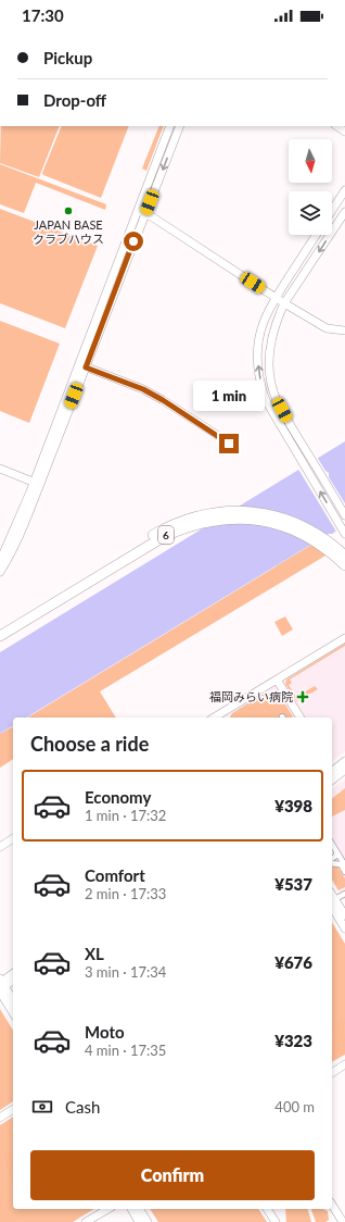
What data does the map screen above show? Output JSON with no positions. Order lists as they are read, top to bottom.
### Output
{
  "streets": {
    "highway": ["6"]
  },
  "places": {
    "other": ["JAPAN BASE クラブハウス"],
    "health": ["福岡みらい病院"]
  },
  "north": "bottom",
  "page": {
    "status": "17:30",
    "banner": ["Pickup", "Drop-off"],
    "bubble": "1 min",
    "heading": "Choose a ride",
    "list": [
      {
        "name": "Economy",
        "note": "1 min · 17:32",
        "value": "¥398"
      },
      {
        "name": "Comfort",
        "note": "2 min · 17:33",
        "value": "¥537"
      },
      {
        "name": "XL",
        "note": "3 min · 17:34",
        "value": "¥676"
      },
      {
        "name": "Moto",
        "note": "4 min · 17:35",
        "value": "¥323"
      }
    ],
    "pay": ["Cash", "400 m"],
    "buttons": "Confirm"
  }
}
